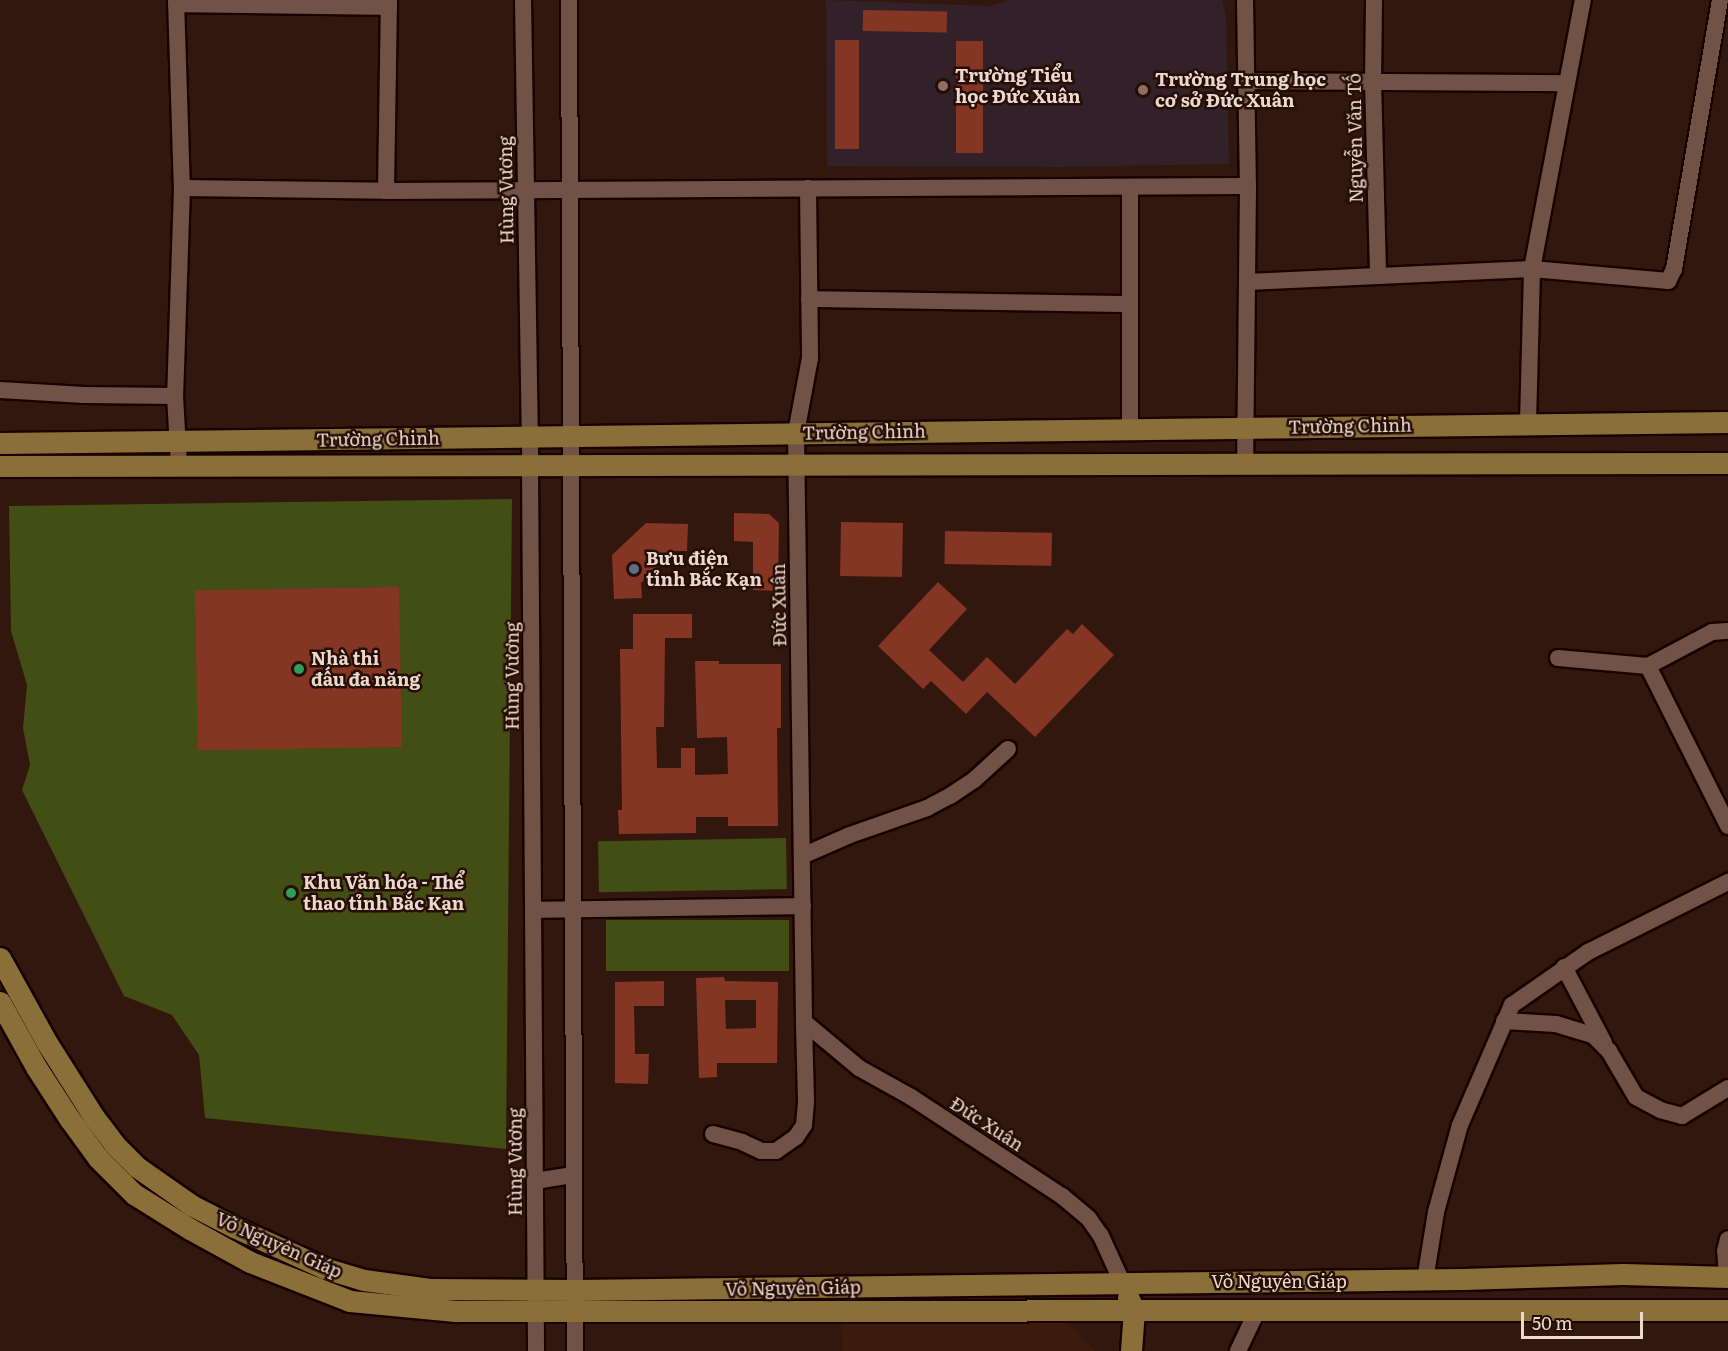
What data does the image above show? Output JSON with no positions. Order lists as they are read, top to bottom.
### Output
{
  "streets": {
    "main road": ["Trường Chinh", "Võ Nguyên Giáp"],
    "street": ["Nguyễn Văn Tố", "Hùng Vương", "Đức Xuân"]
  },
  "crossings": [
    ["Hùng Vương", "Trường Chinh"],
    ["Hùng Vương", "Võ Nguyên Giáp"],
    ["Trường Chinh", "Đức Xuân"],
    ["Đức Xuân", "Võ Nguyên Giáp"]
  ],
  "places": [
    "Trường Tiểu học Đức Xuân",
    "Trường Trung học cơ sở Đức Xuân",
    "Bưu điện tỉnh Bắc Kạn",
    "Nhà thi đấu đa năng",
    "Khu Văn hóa - Thể thao tỉnh Bắc Kạn"
  ],
  "scale_bar": "50 m"
}
